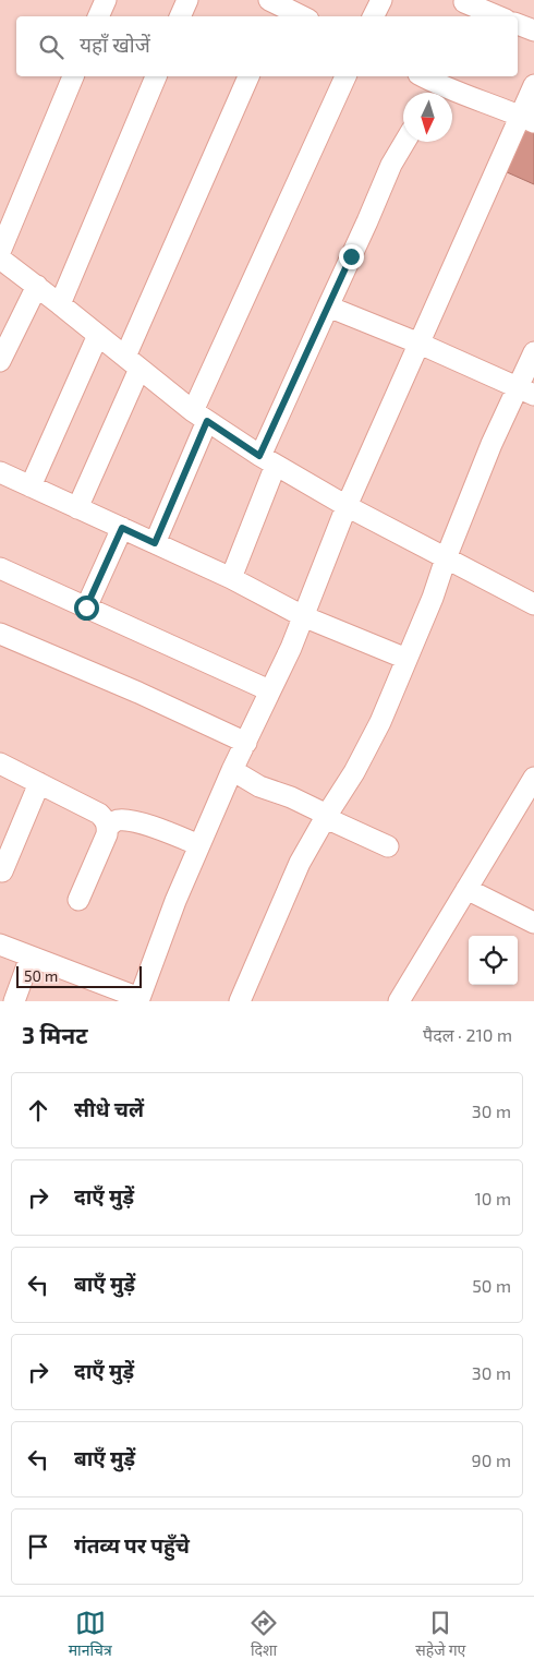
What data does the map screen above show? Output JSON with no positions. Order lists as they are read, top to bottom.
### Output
{
  "scale_bar": "50 m",
  "north": "bottom",
  "page": {
    "search": "यहाँ खोजें",
    "scale": "50 m",
    "heading": ["3 मिनट", "पैदल · 210 m"],
    "list": [
      ["सीधे चलें", "30 m"],
      ["दाएँ मुड़ें", "10 m"],
      ["बाएँ मुड़ें", "50 m"],
      ["दाएँ मुड़ें", "30 m"],
      ["बाएँ मुड़ें", "90 m"],
      "गंतव्य पर पहुँचे"
    ],
    "nav": ["मानचित्र", "दिशा", "सहेजे गए"]
  }
}
